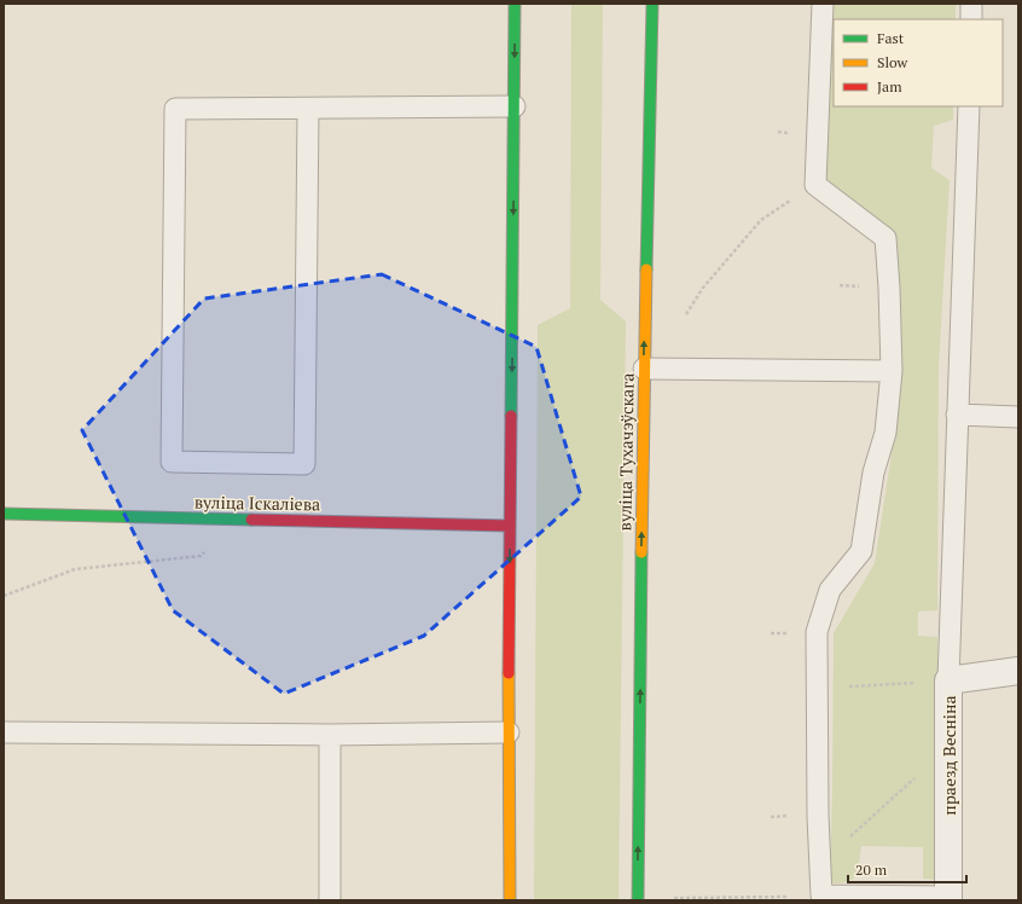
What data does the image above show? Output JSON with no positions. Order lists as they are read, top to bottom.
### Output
{
  "streets": {
    "street": ["вуліца Тухачэўскага", "вуліца Іскаліева", "праезд Весніна"]
  },
  "one_way": ["вуліца Тухачэўскага"],
  "legend": ["Fast", "Slow", "Jam"],
  "scale_bar": "20 m"
}
